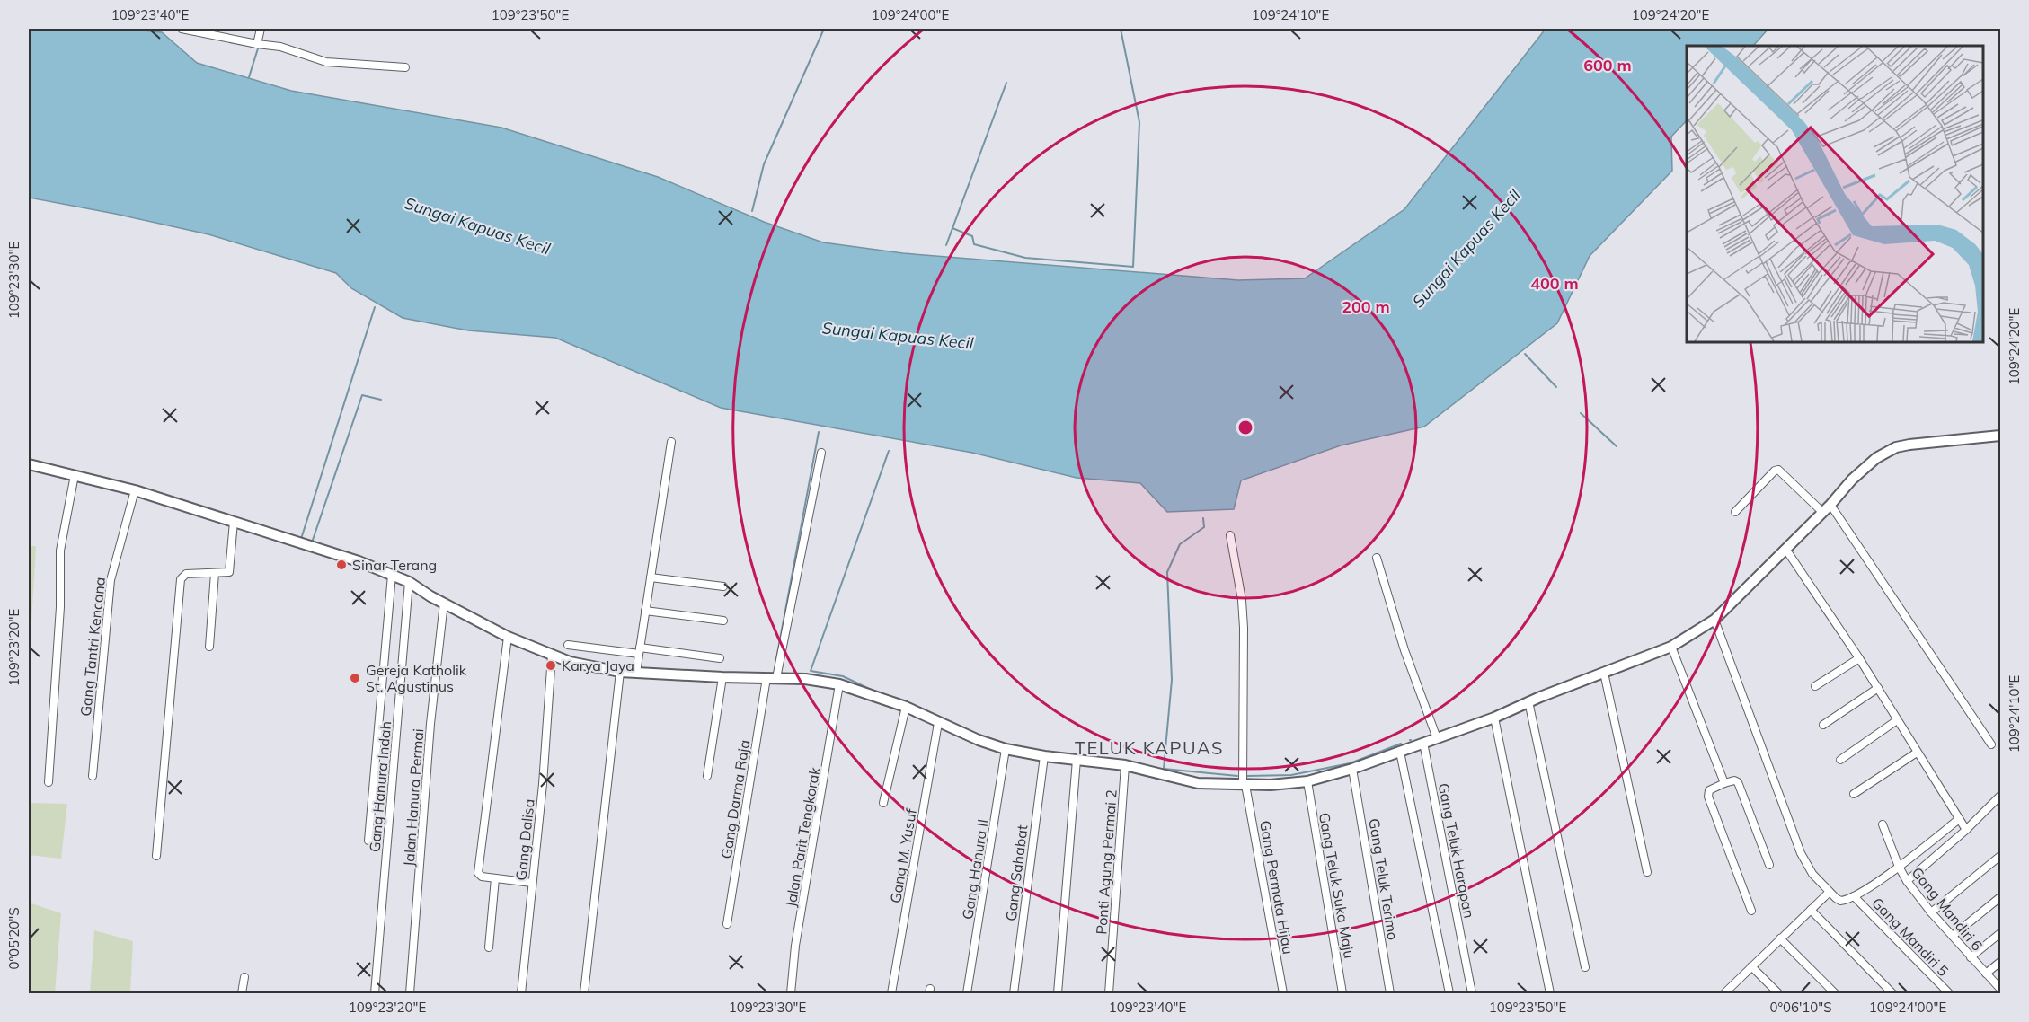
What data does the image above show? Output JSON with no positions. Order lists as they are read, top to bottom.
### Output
{
  "streets": {
    "street": [
      "Gang Tantri Kencana",
      "Gang Hanura Indah",
      "Jalan Hanura Permai",
      "Gang Darma Raja",
      "Jalan Parit Tengkorak",
      "Gang Dalisa",
      "Gang Teluk Harapan",
      "Gang M. Yusuf",
      "Ponti Agung Permai 2",
      "Gang Hanura II",
      "Gang Sahabat",
      "Gang Teluk Terimo",
      "Gang Teluk Suka Maju",
      "Gang Permata Hijau",
      "Gang Mandiri 6",
      "Gang Mandiri 5"
    ]
  },
  "districts": ["TELUK KAPUAS"],
  "water": ["Sungai Kapuas Kecil"],
  "places": ["Sinar Terang", "Karya Jaya", "Gereja Katholik St. Agustinus"],
  "coordinates": [
    "109°23'40\"E",
    "109°23'50\"E",
    "109°24'00\"E",
    "109°24'10\"E",
    "109°24'20\"E",
    "109°23'30\"E",
    "109°23'20\"E",
    "0°05'20\"S",
    "0°06'10\"S"
  ],
  "rings": ["600 m", "400 m", "200 m"]
}
